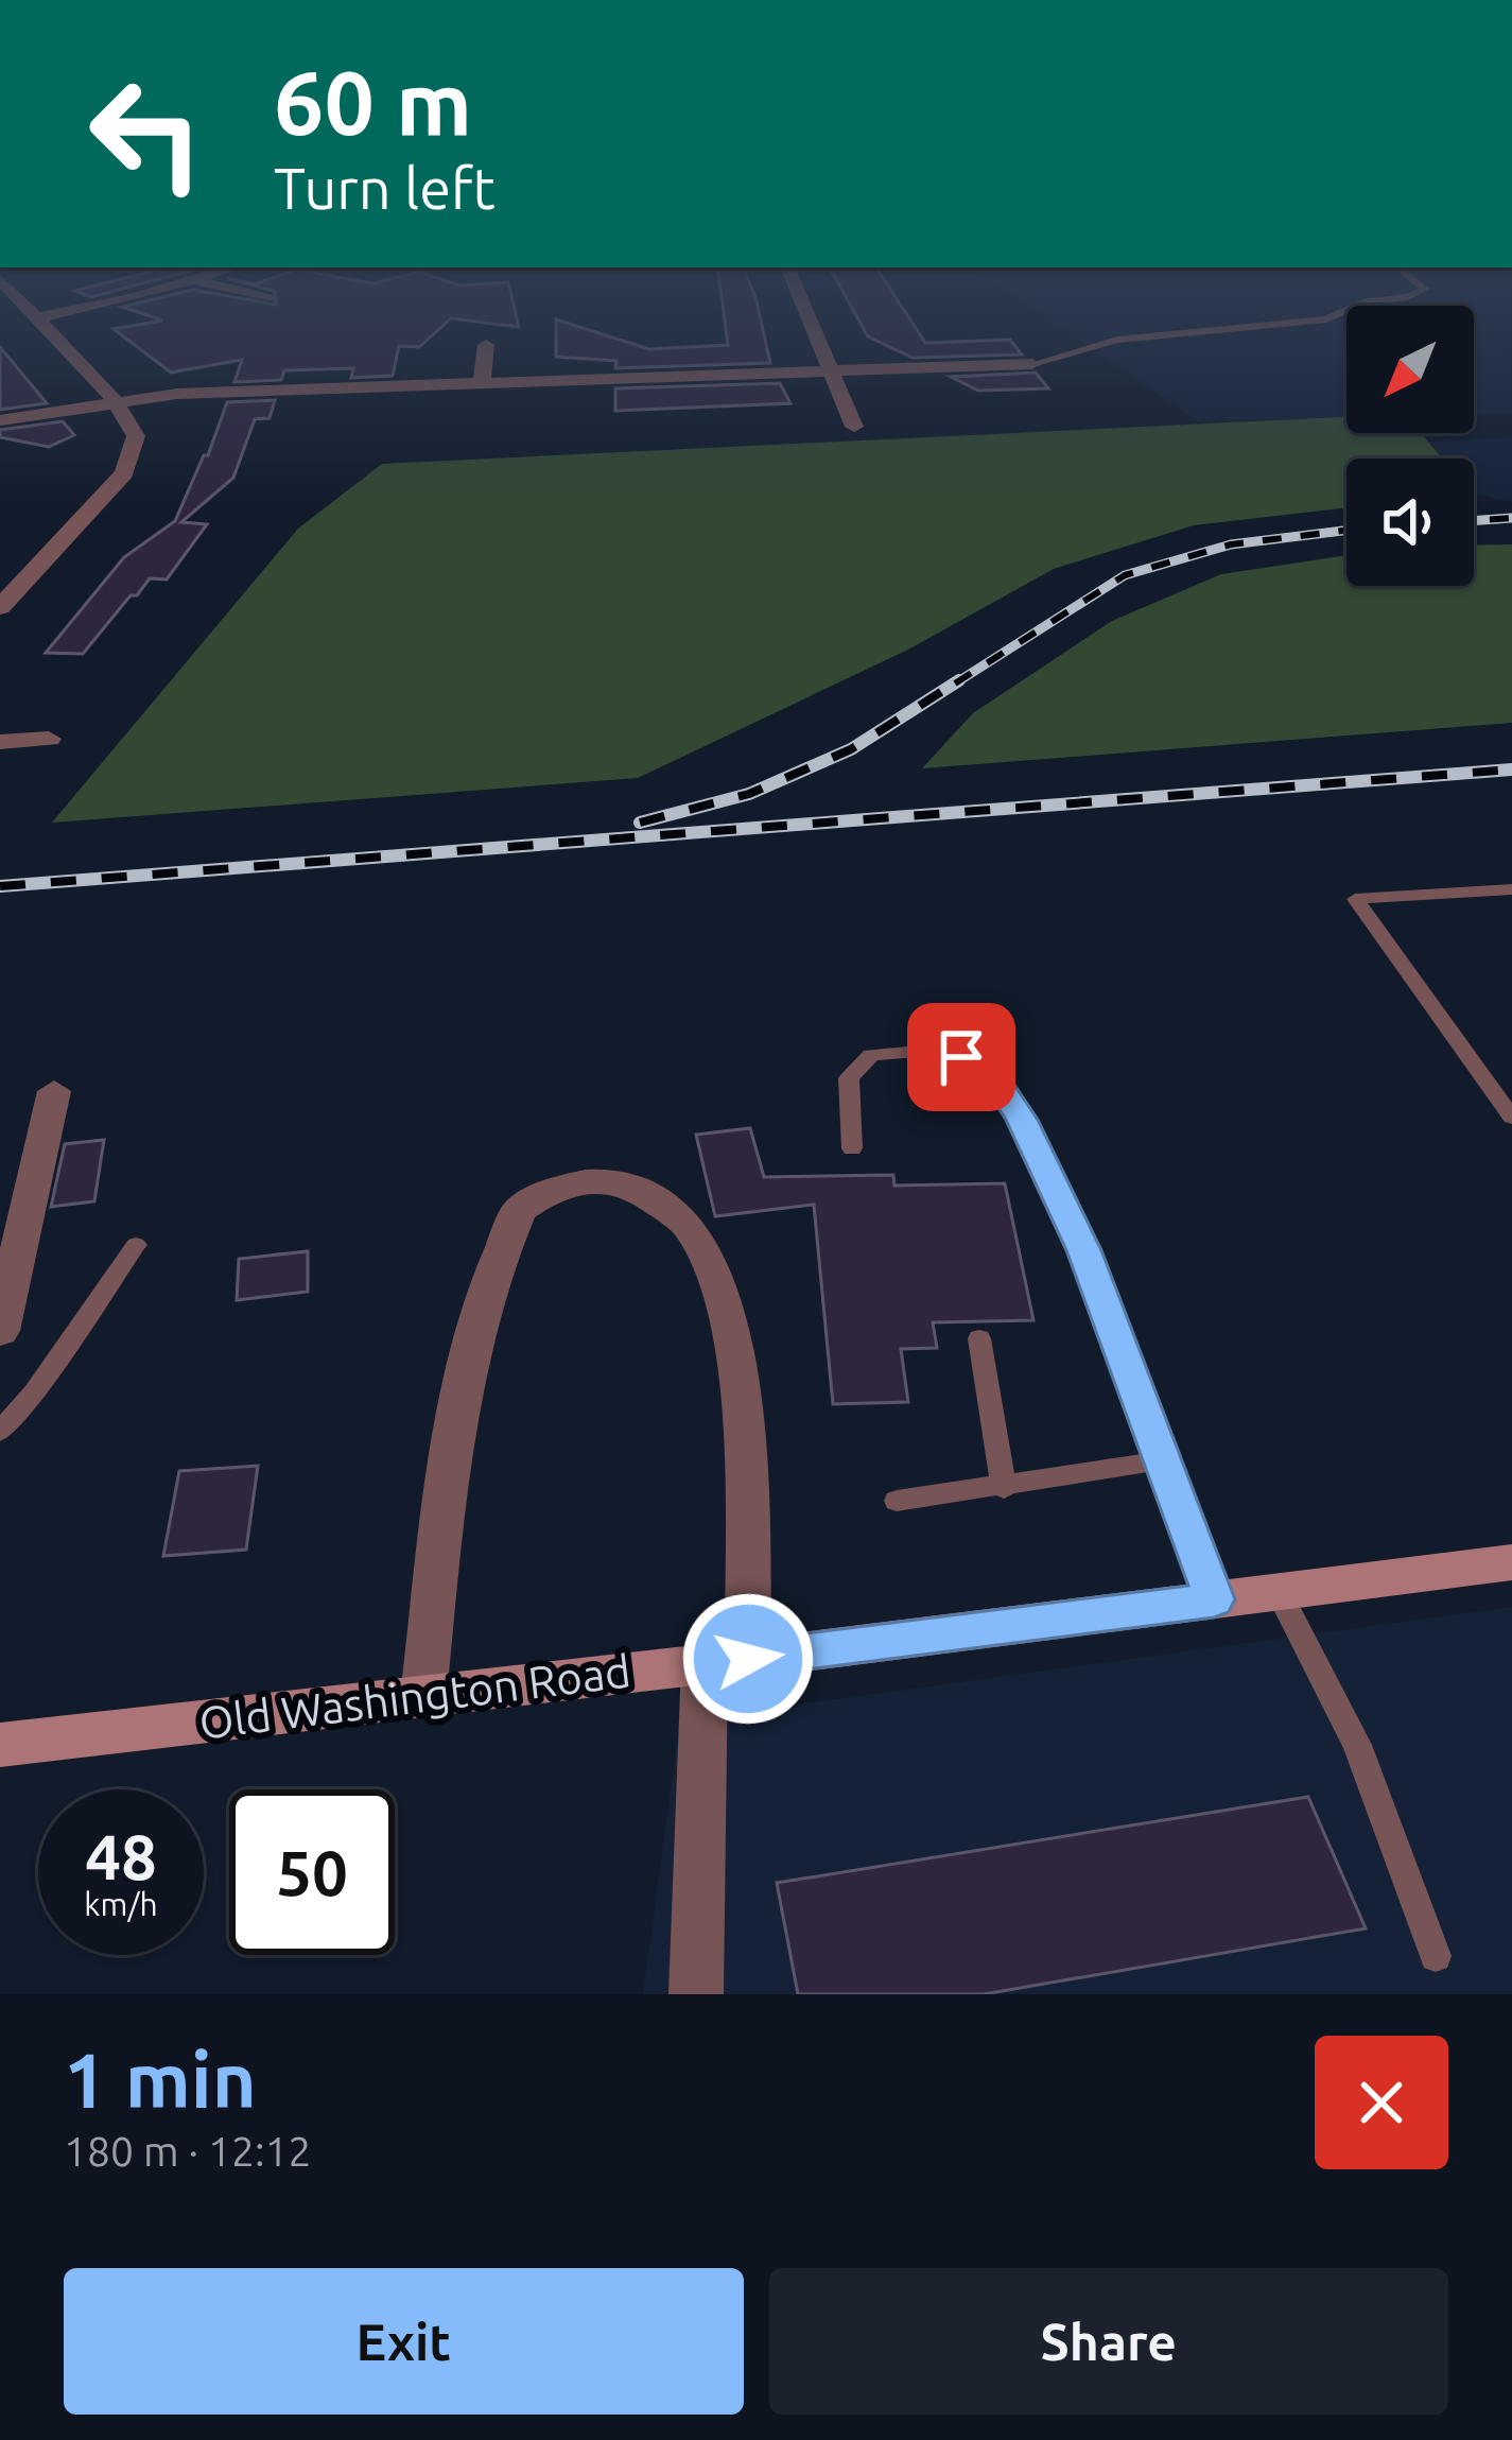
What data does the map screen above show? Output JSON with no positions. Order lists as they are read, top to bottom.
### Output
{
  "streets": {
    "main road": ["Old Washington Road"]
  },
  "north": "bottom left",
  "page": {
    "turn": ["60 m", "Turn left"],
    "speed": "48 km/h",
    "limit": "50",
    "heading": ["1 min", "180 m · 12:12"],
    "buttons": ["Exit", "Share"]
  }
}
